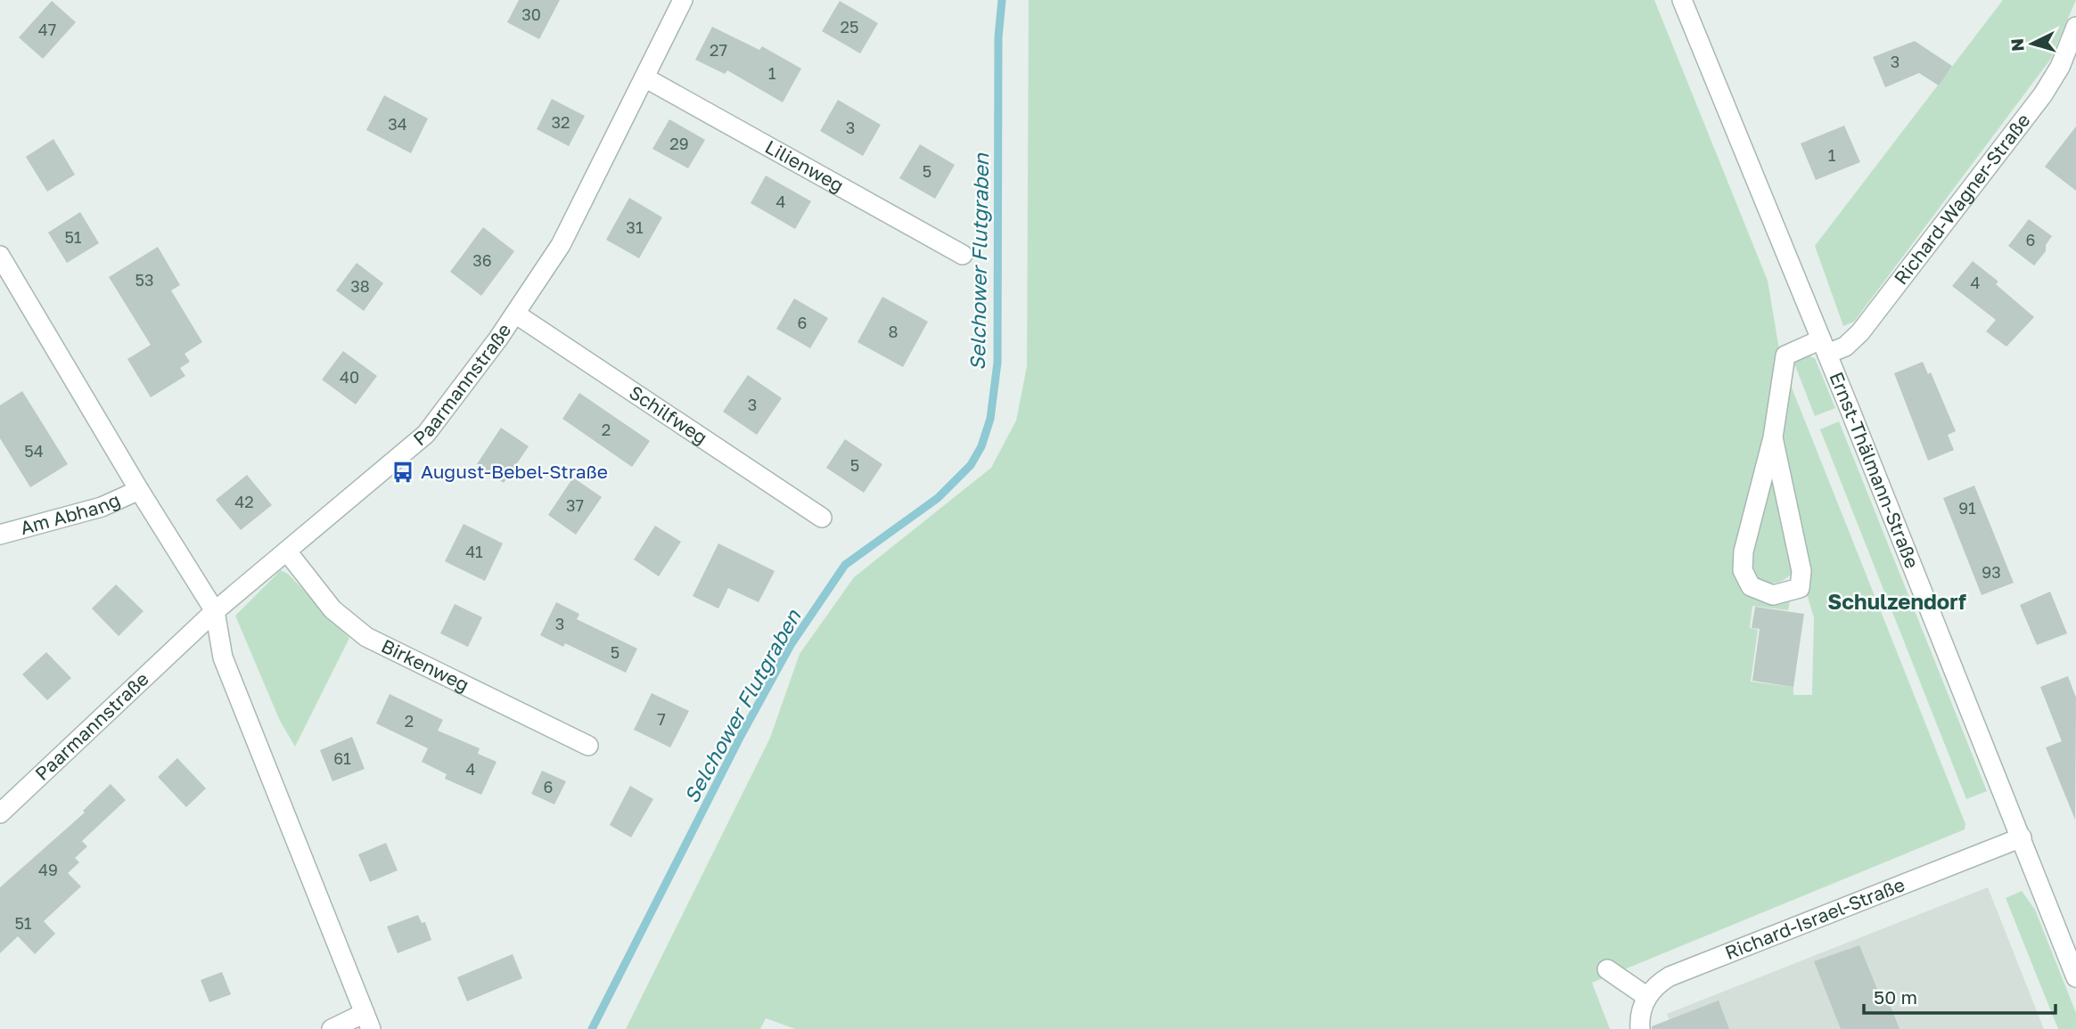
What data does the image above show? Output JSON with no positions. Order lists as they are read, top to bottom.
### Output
{
  "streets": {
    "street": [
      "Lilienweg",
      "Richard-Wagner-Straße",
      "Paarmannstraße",
      "Schilfweg",
      "Ernst-Thälmann-Straße",
      "Am Abhang",
      "Birkenweg",
      "Richard-Israel-Straße"
    ]
  },
  "crossings": [
    ["Lilienweg", "Paarmannstraße"],
    ["Richard-Wagner-Straße", "Ernst-Thälmann-Straße"],
    ["Paarmannstraße", "Schilfweg"],
    ["Paarmannstraße", "Birkenweg"],
    ["Ernst-Thälmann-Straße", "Richard-Israel-Straße"]
  ],
  "districts": ["Schulzendorf"],
  "water": ["Selchower Flutgraben"],
  "places": {
    "bus stop": ["August-Bebel-Straße"]
  },
  "house_numbers": [
    "30",
    "25",
    "47",
    "27",
    "3",
    "1",
    "32",
    "34",
    "3",
    "29",
    "1",
    "5",
    "4",
    "31",
    "51",
    "6",
    "36",
    "53",
    "4",
    "38",
    "6",
    "8",
    "40",
    "3",
    "2",
    "54",
    "5",
    "42",
    "37",
    "91",
    "41",
    "93",
    "3",
    "5",
    "7",
    "2",
    "61",
    "4",
    "6",
    "49",
    "51"
  ],
  "scale_bar": "50 m",
  "north": "left"
}
